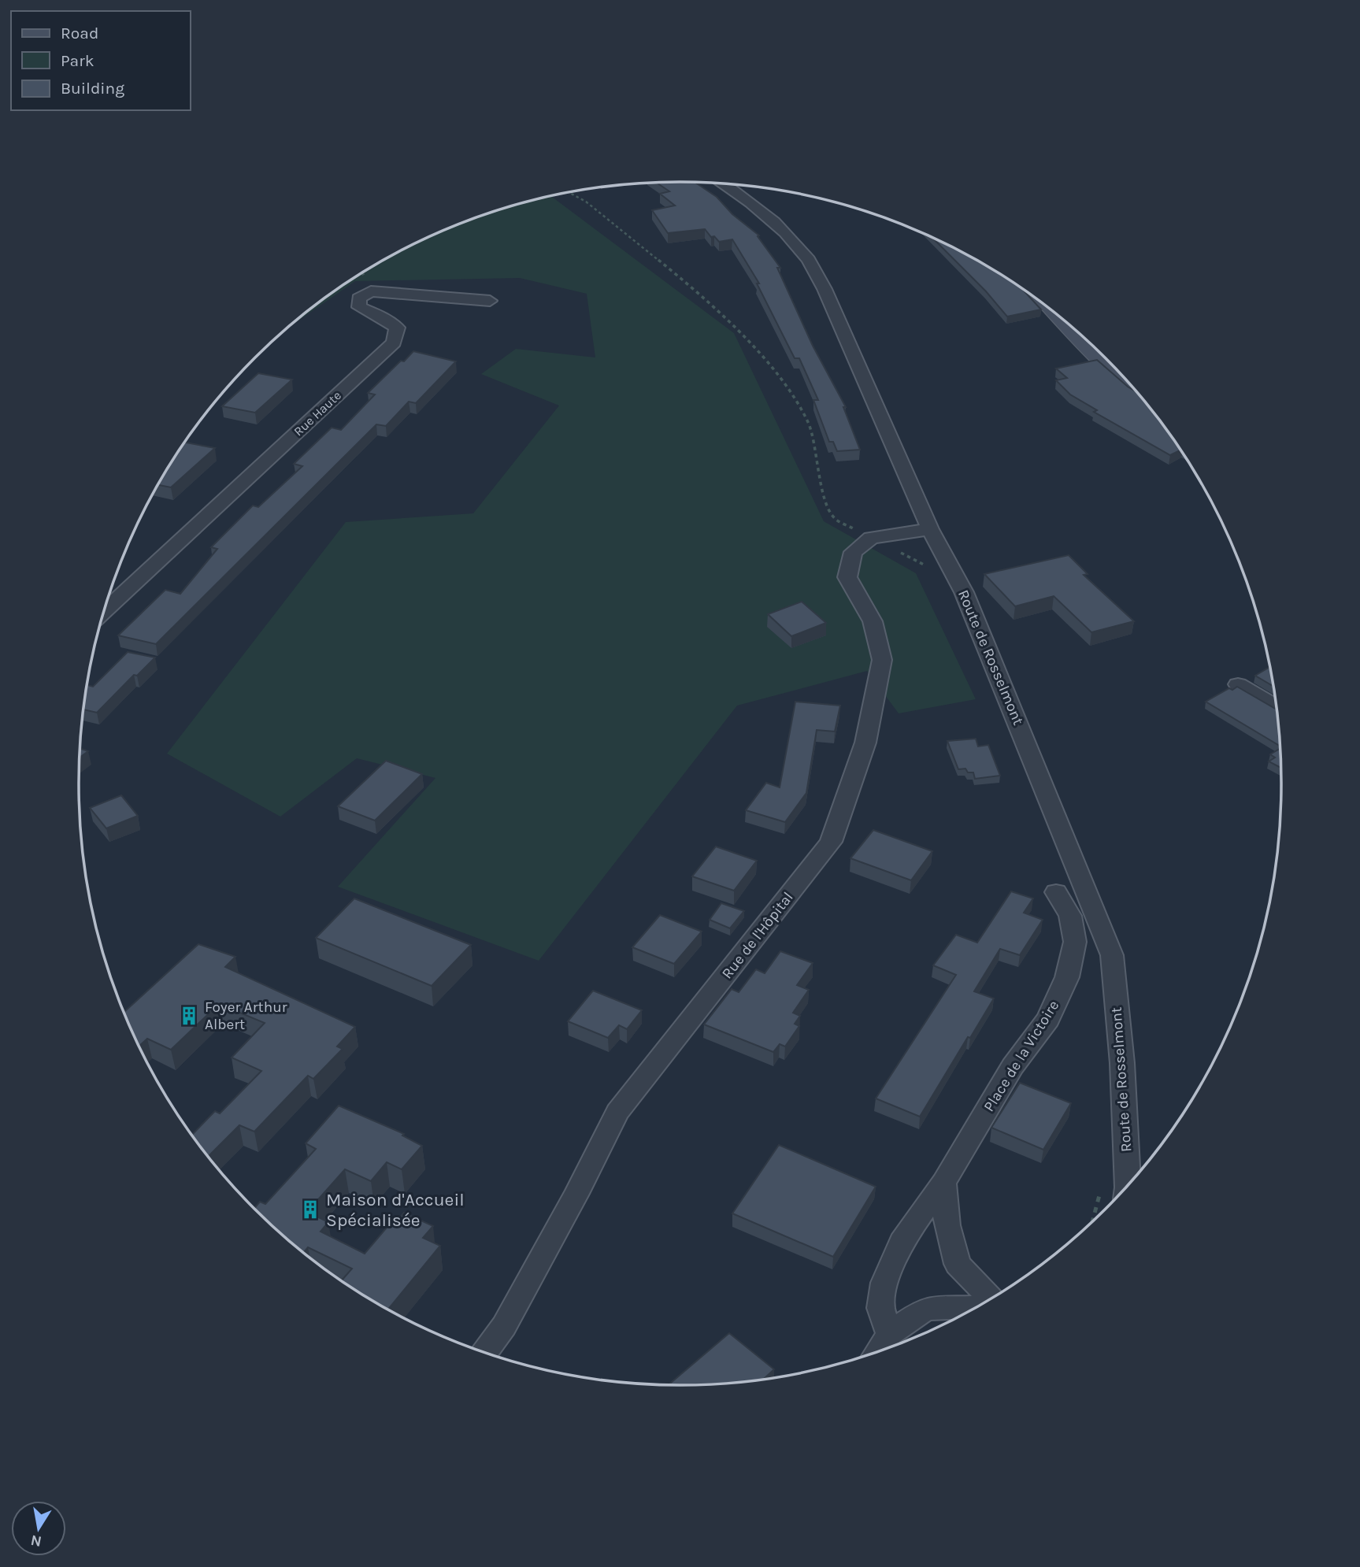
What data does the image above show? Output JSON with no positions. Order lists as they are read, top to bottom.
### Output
{
  "streets": {
    "street": [
      "Rue Haute",
      "Route de Rosselmont",
      "Rue de l'Hôpital",
      "Place de la Victoire"
    ]
  },
  "places": {
    "building": ["Foyer Arthur Albert", "Maison d'Accueil Spécialisée"]
  },
  "legend": ["Road", "Park", "Building"],
  "north": "bottom"
}
